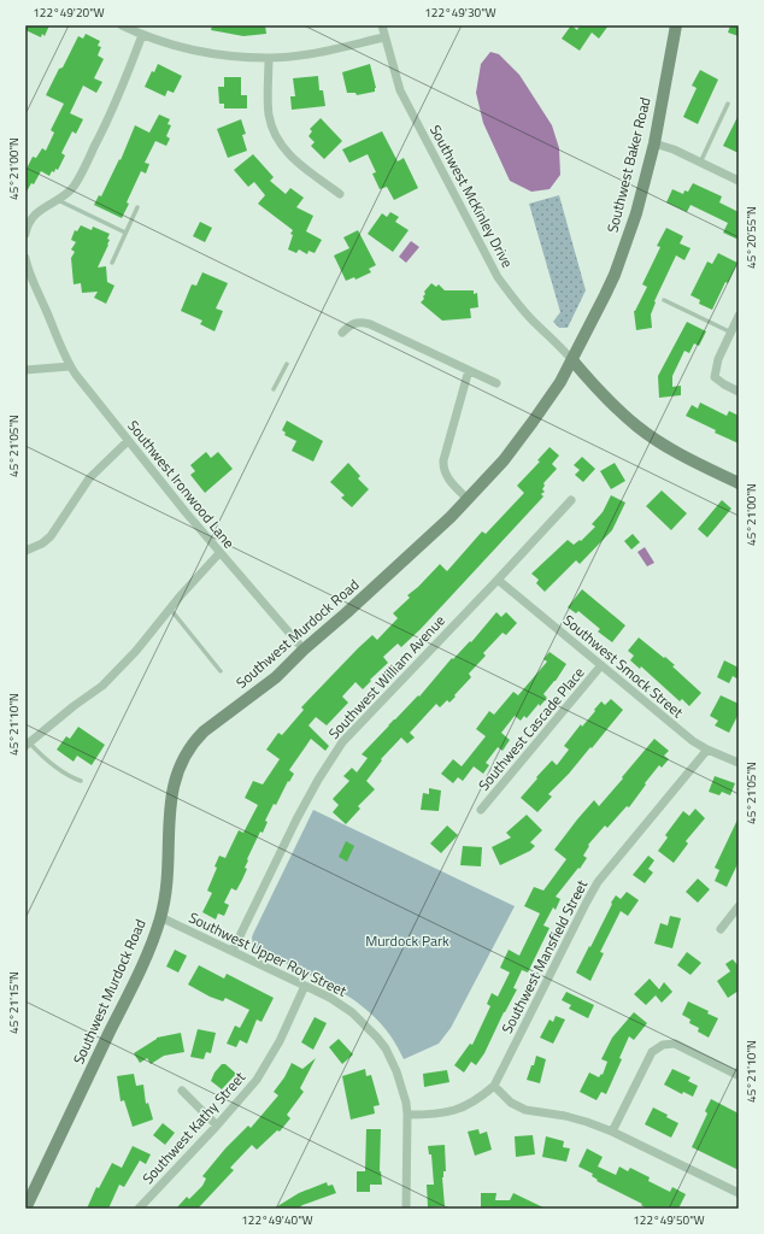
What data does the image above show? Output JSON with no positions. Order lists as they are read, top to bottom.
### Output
{
  "streets": {
    "main road": ["Southwest Baker Road", "Southwest Murdock Road"],
    "street": [
      "Southwest McKinley Drive",
      "Southwest Ironwood Lane",
      "Southwest Smock Street",
      "Southwest William Avenue",
      "Southwest Cascade Place",
      "Southwest Upper Roy Street",
      "Southwest Mansfield Street",
      "Southwest Kathy Street"
    ]
  },
  "crossings": [
    ["Southwest Baker Road", "Southwest McKinley Drive"],
    ["Southwest Baker Road", "Southwest Murdock Road"],
    ["Southwest McKinley Drive", "Southwest Murdock Road"],
    ["Southwest Ironwood Lane", "Southwest Murdock Road"],
    ["Southwest Murdock Road", "Southwest Upper Roy Street"],
    ["Southwest Smock Street", "Southwest William Avenue"],
    ["Southwest Smock Street", "Southwest Cascade Place"],
    ["Southwest Smock Street", "Southwest Mansfield Street"],
    ["Southwest William Avenue", "Southwest Upper Roy Street"],
    ["Southwest Upper Roy Street", "Southwest Mansfield Street"],
    ["Southwest Upper Roy Street", "Southwest Kathy Street"]
  ],
  "parks": ["Murdock Park"],
  "coordinates": [
    "122°49'20\"W",
    "122°49'30\"W",
    "45°21'00\"N",
    "45°20'55\"N",
    "45°21'05\"N",
    "45°21'10\"N",
    "45°21'15\"N",
    "122°49'40\"W",
    "122°49'50\"W"
  ]
}
